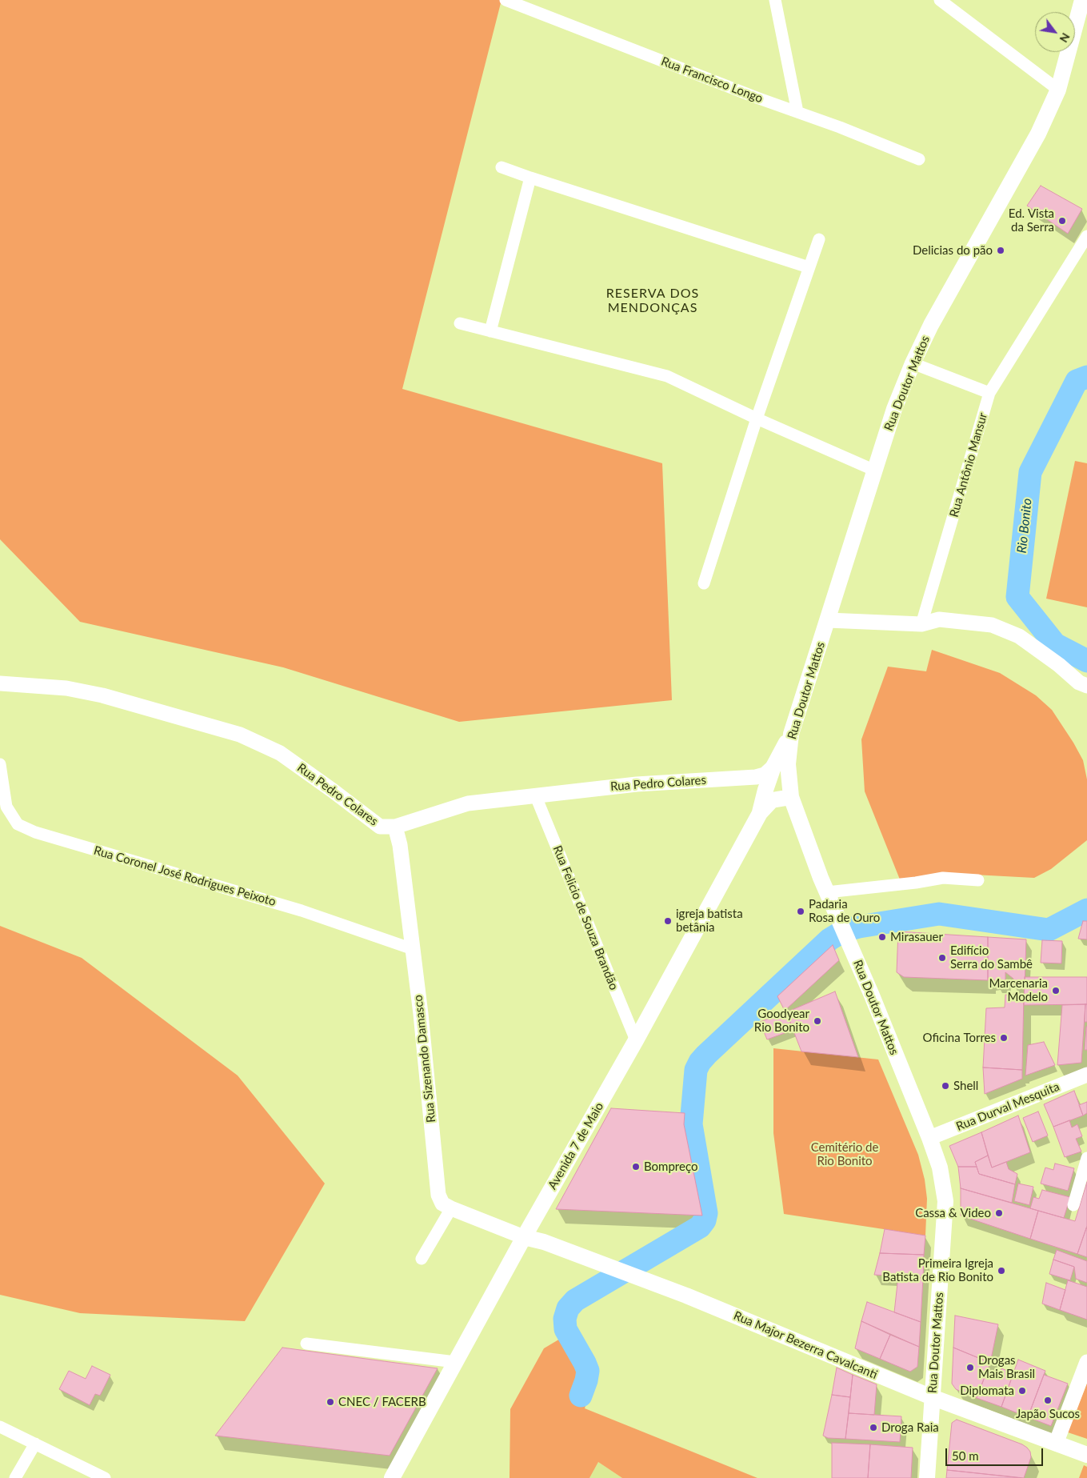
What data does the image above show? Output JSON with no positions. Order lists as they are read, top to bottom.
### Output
{
  "streets": {
    "main road": ["Rua Doutor Mattos", "Avenida 7 de Maio", "Rua Major Bezerra Cavalcanti"],
    "street": [
      "Rua Francisco Longo",
      "Rua Antônio Mansur",
      "Rua Pedro Colares",
      "Rua Coronel José Rodrigues Peixoto",
      "Rua Felicio de Souza Brandão",
      "Rua Sizenando Damasco",
      "Rua Durval Mesquita"
    ]
  },
  "crossings": [
    ["Rua Doutor Mattos", "Rua Durval Mesquita"],
    ["Rua Doutor Mattos", "Avenida 7 de Maio"],
    ["Rua Doutor Mattos", "Rua Major Bezerra Cavalcanti"],
    ["Rua Pedro Colares", "Rua Felicio de Souza Brandão"],
    ["Rua Pedro Colares", "Rua Sizenando Damasco"],
    ["Rua Pedro Colares", "Avenida 7 de Maio"],
    ["Rua Coronel José Rodrigues Peixoto", "Rua Sizenando Damasco"],
    ["Rua Felicio de Souza Brandão", "Avenida 7 de Maio"],
    ["Rua Sizenando Damasco", "Avenida 7 de Maio"],
    ["Rua Sizenando Damasco", "Rua Major Bezerra Cavalcanti"],
    ["Avenida 7 de Maio", "Rua Major Bezerra Cavalcanti"]
  ],
  "districts": ["RESERVA DOS MENDONÇAS"],
  "water": ["Rio Bonito"],
  "parks": ["Cemitério de Rio Bonito"],
  "places": [
    "Ed. Vista da Serra",
    "Delicias do pão",
    "Padaria Rosa de Ouro",
    "igreja batista betânia",
    "Mirasauer",
    "Edifício Serra do Sambê",
    "Marcenaria Modelo",
    "Goodyear Rio Bonito",
    "Oficina Torres",
    "Shell",
    "Bompreço",
    "Cassa & Video",
    "Primeira Igreja Batista de Rio Bonito",
    "Drogas Mais Brasil",
    "Diplomata",
    "Japão Sucos",
    "CNEC / FACERB",
    "Droga Raia"
  ],
  "scale_bar": "50 m",
  "north": "bottom right"
}
